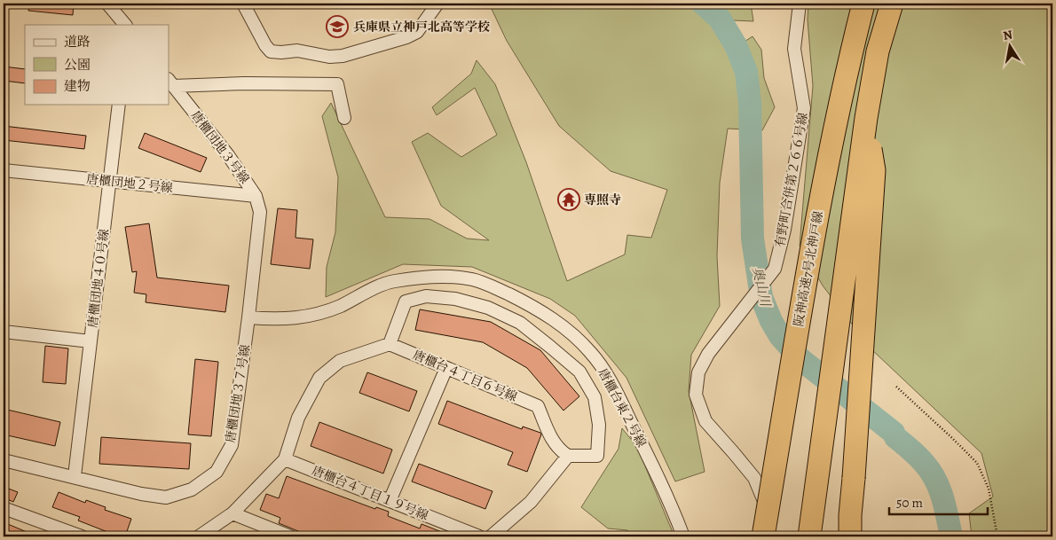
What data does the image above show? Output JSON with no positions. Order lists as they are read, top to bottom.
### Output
{
  "streets": {
    "highway": ["阪神高速7号北神戸線"],
    "street": [
      "唐櫃団地３号線",
      "有野町合併第２６６号線",
      "唐櫃団地２号線",
      "唐櫃団地４０号線",
      "唐櫃台４丁目６号線",
      "唐櫃団地３７号線",
      "唐櫃台東２号線",
      "唐櫃台４丁目１９号線"
    ]
  },
  "crossings": [
    ["唐櫃団地３号線", "唐櫃団地２号線"],
    ["唐櫃団地３号線", "唐櫃団地３７号線"],
    ["唐櫃団地２号線", "唐櫃団地４０号線"],
    ["唐櫃団地２号線", "唐櫃団地３７号線"],
    ["唐櫃団地３７号線", "唐櫃台東２号線"]
  ],
  "water": ["奥山川"],
  "places": {
    "school or university": ["兵庫県立神戸北高等学校"],
    "temple": ["専照寺"]
  },
  "legend": ["道路", "公園", "建物"],
  "scale_bar": "50 m",
  "north": "top"
}
